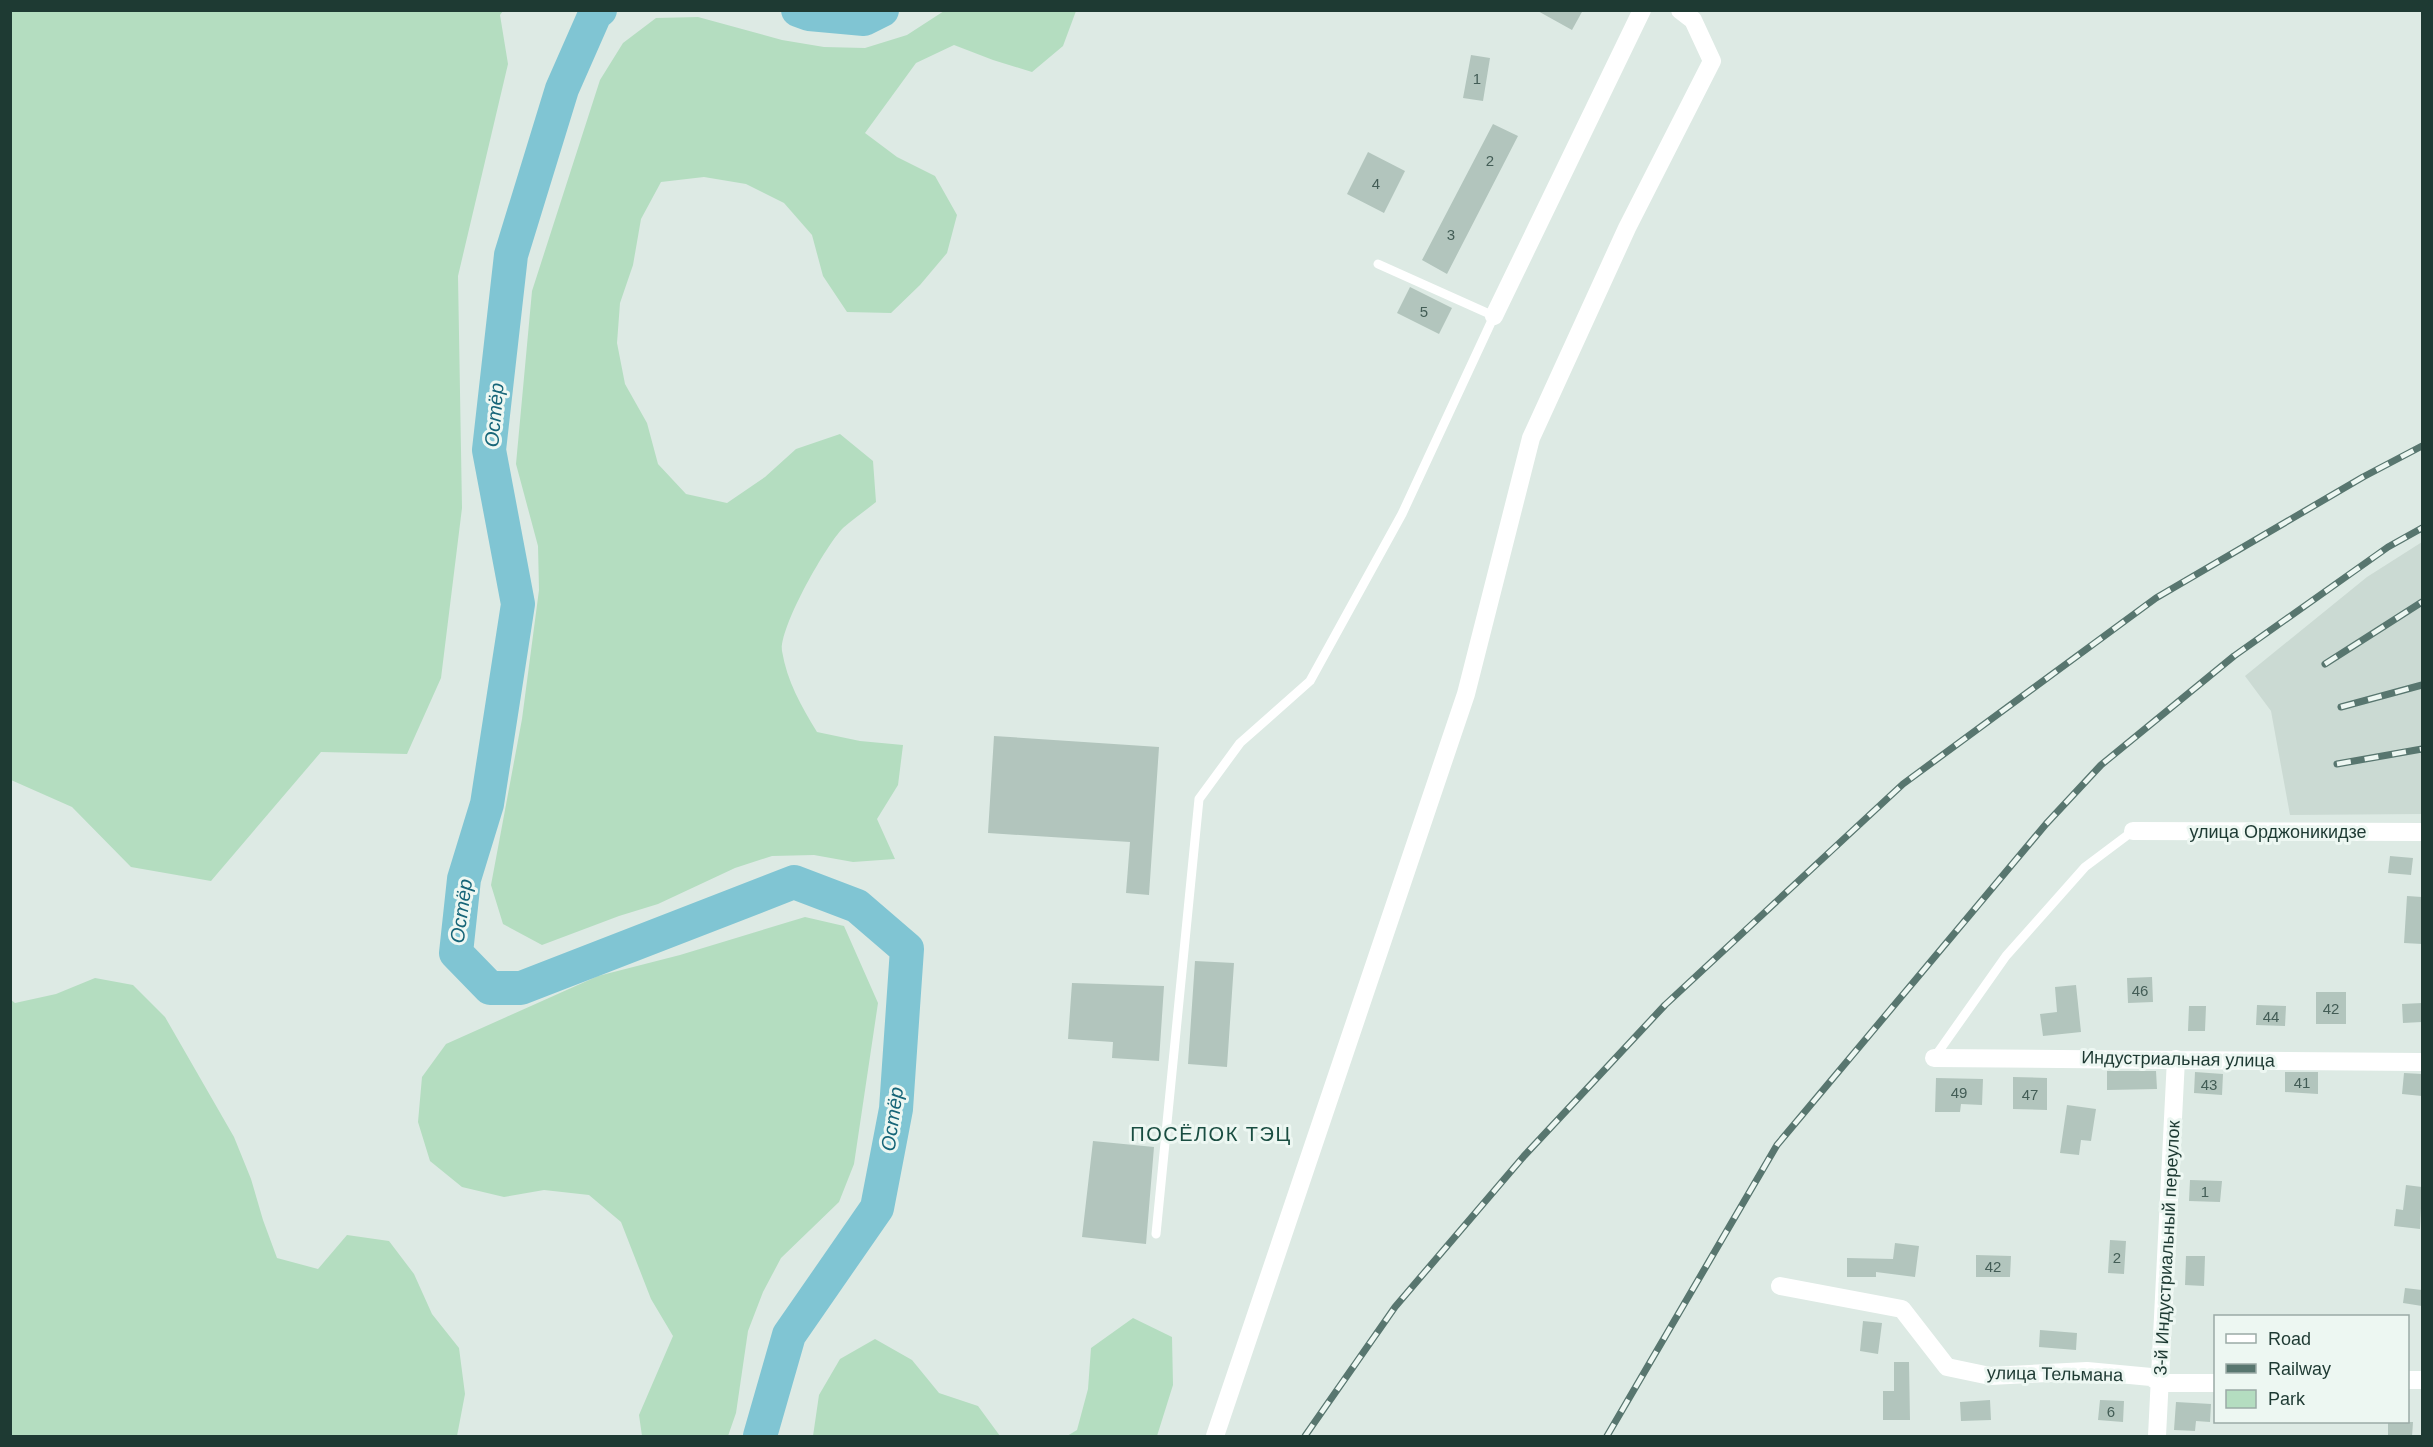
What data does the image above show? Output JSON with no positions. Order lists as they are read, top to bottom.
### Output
{
  "streets": {
    "street": [
      "улица Орджоникидзе",
      "Индустриальная улица",
      "3-й Индустриальный переулок",
      "улица Тельмана"
    ]
  },
  "crossings": [
    ["Индустриальная улица", "3-й Индустриальный переулок"],
    ["3-й Индустриальный переулок", "улица Тельмана"]
  ],
  "districts": ["ПОСЁЛОК ТЭЦ"],
  "water": ["Остёр"],
  "house_numbers": [
    "1",
    "2",
    "4",
    "3",
    "5",
    "46",
    "42",
    "44",
    "41",
    "43",
    "49",
    "47",
    "1",
    "2",
    "42",
    "6"
  ],
  "legend": ["Road", "Railway", "Park"]
}
